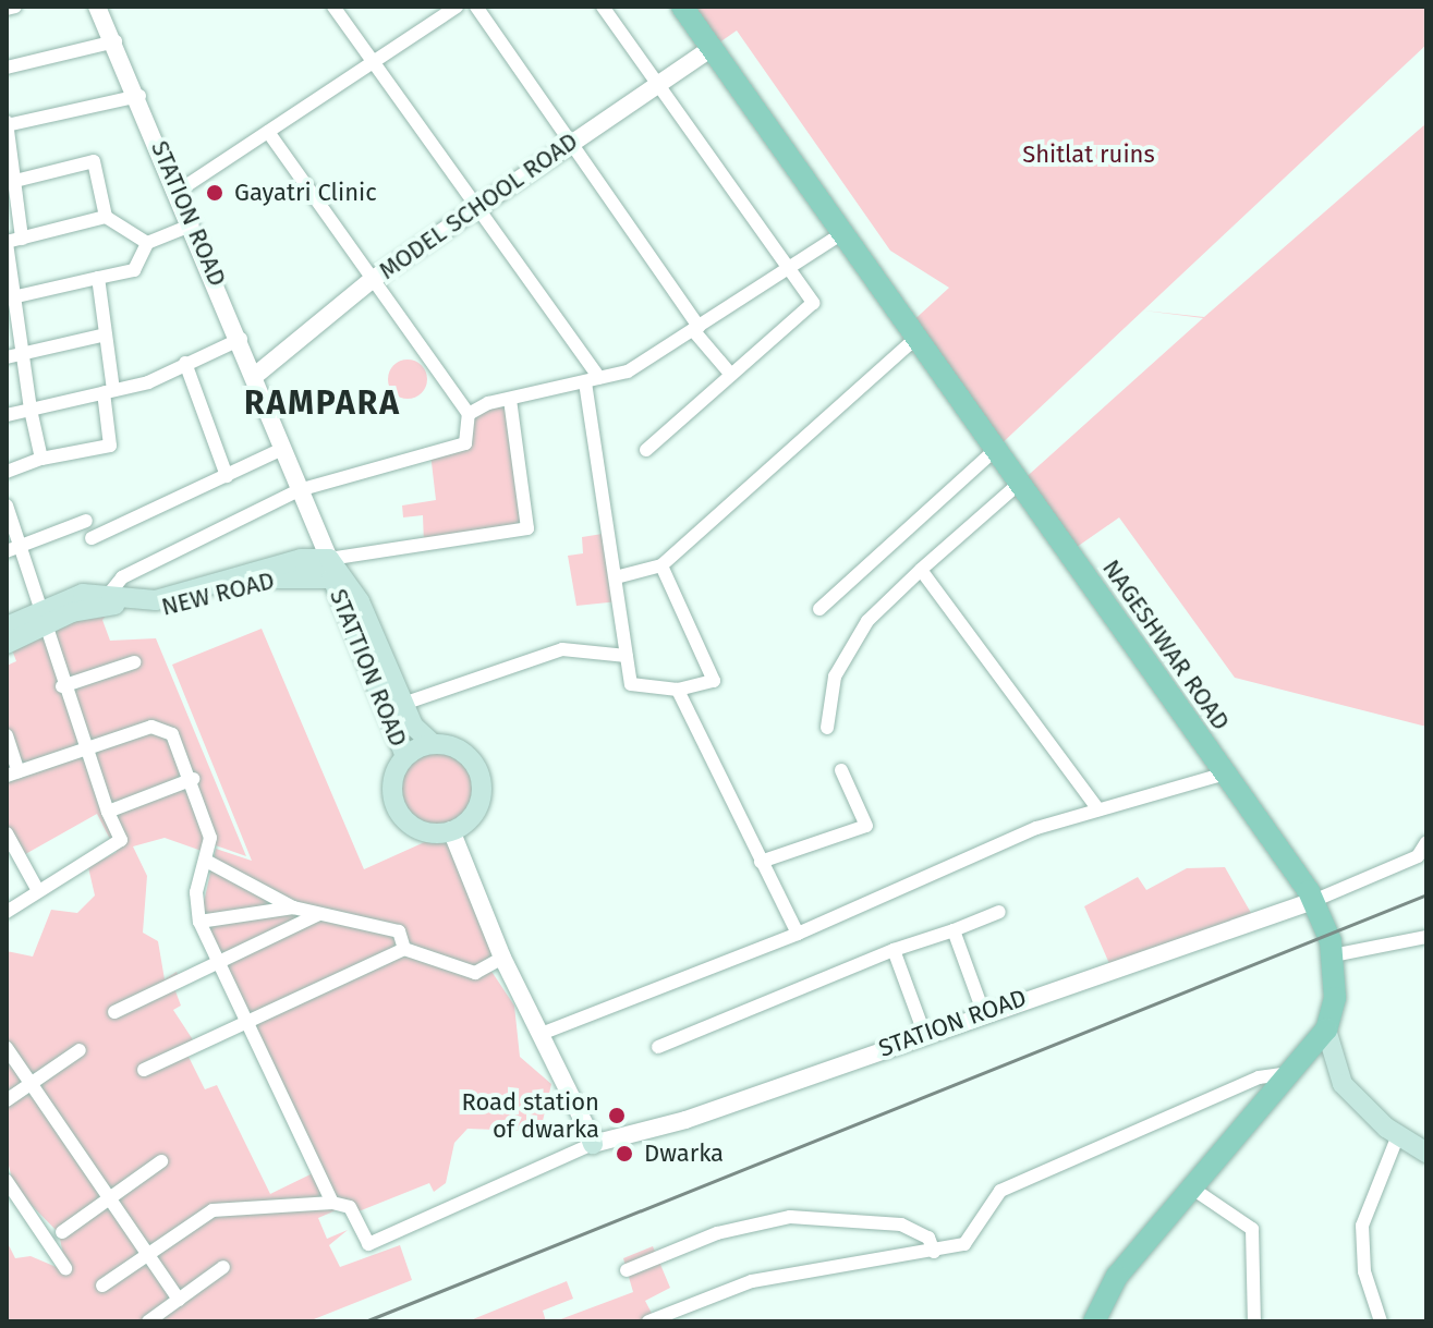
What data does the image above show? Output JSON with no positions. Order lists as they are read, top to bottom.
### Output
{
  "streets": {
    "main road": ["NEW ROAD", "NAGESHWAR ROAD", "STATTION ROAD"],
    "street": ["MODEL SCHOOL ROAD", "STATION ROAD"]
  },
  "crossings": [
    ["MODEL SCHOOL ROAD", "STATION ROAD"],
    ["MODEL SCHOOL ROAD", "NAGESHWAR ROAD"],
    ["STATION ROAD", "NAGESHWAR ROAD"],
    ["NEW ROAD", "STATTION ROAD"]
  ],
  "districts": ["RAMPARA"],
  "parks": ["Shitlat ruins"],
  "places": ["Gayatri Clinic", "Road station of dwarka", "Dwarka"]
}
